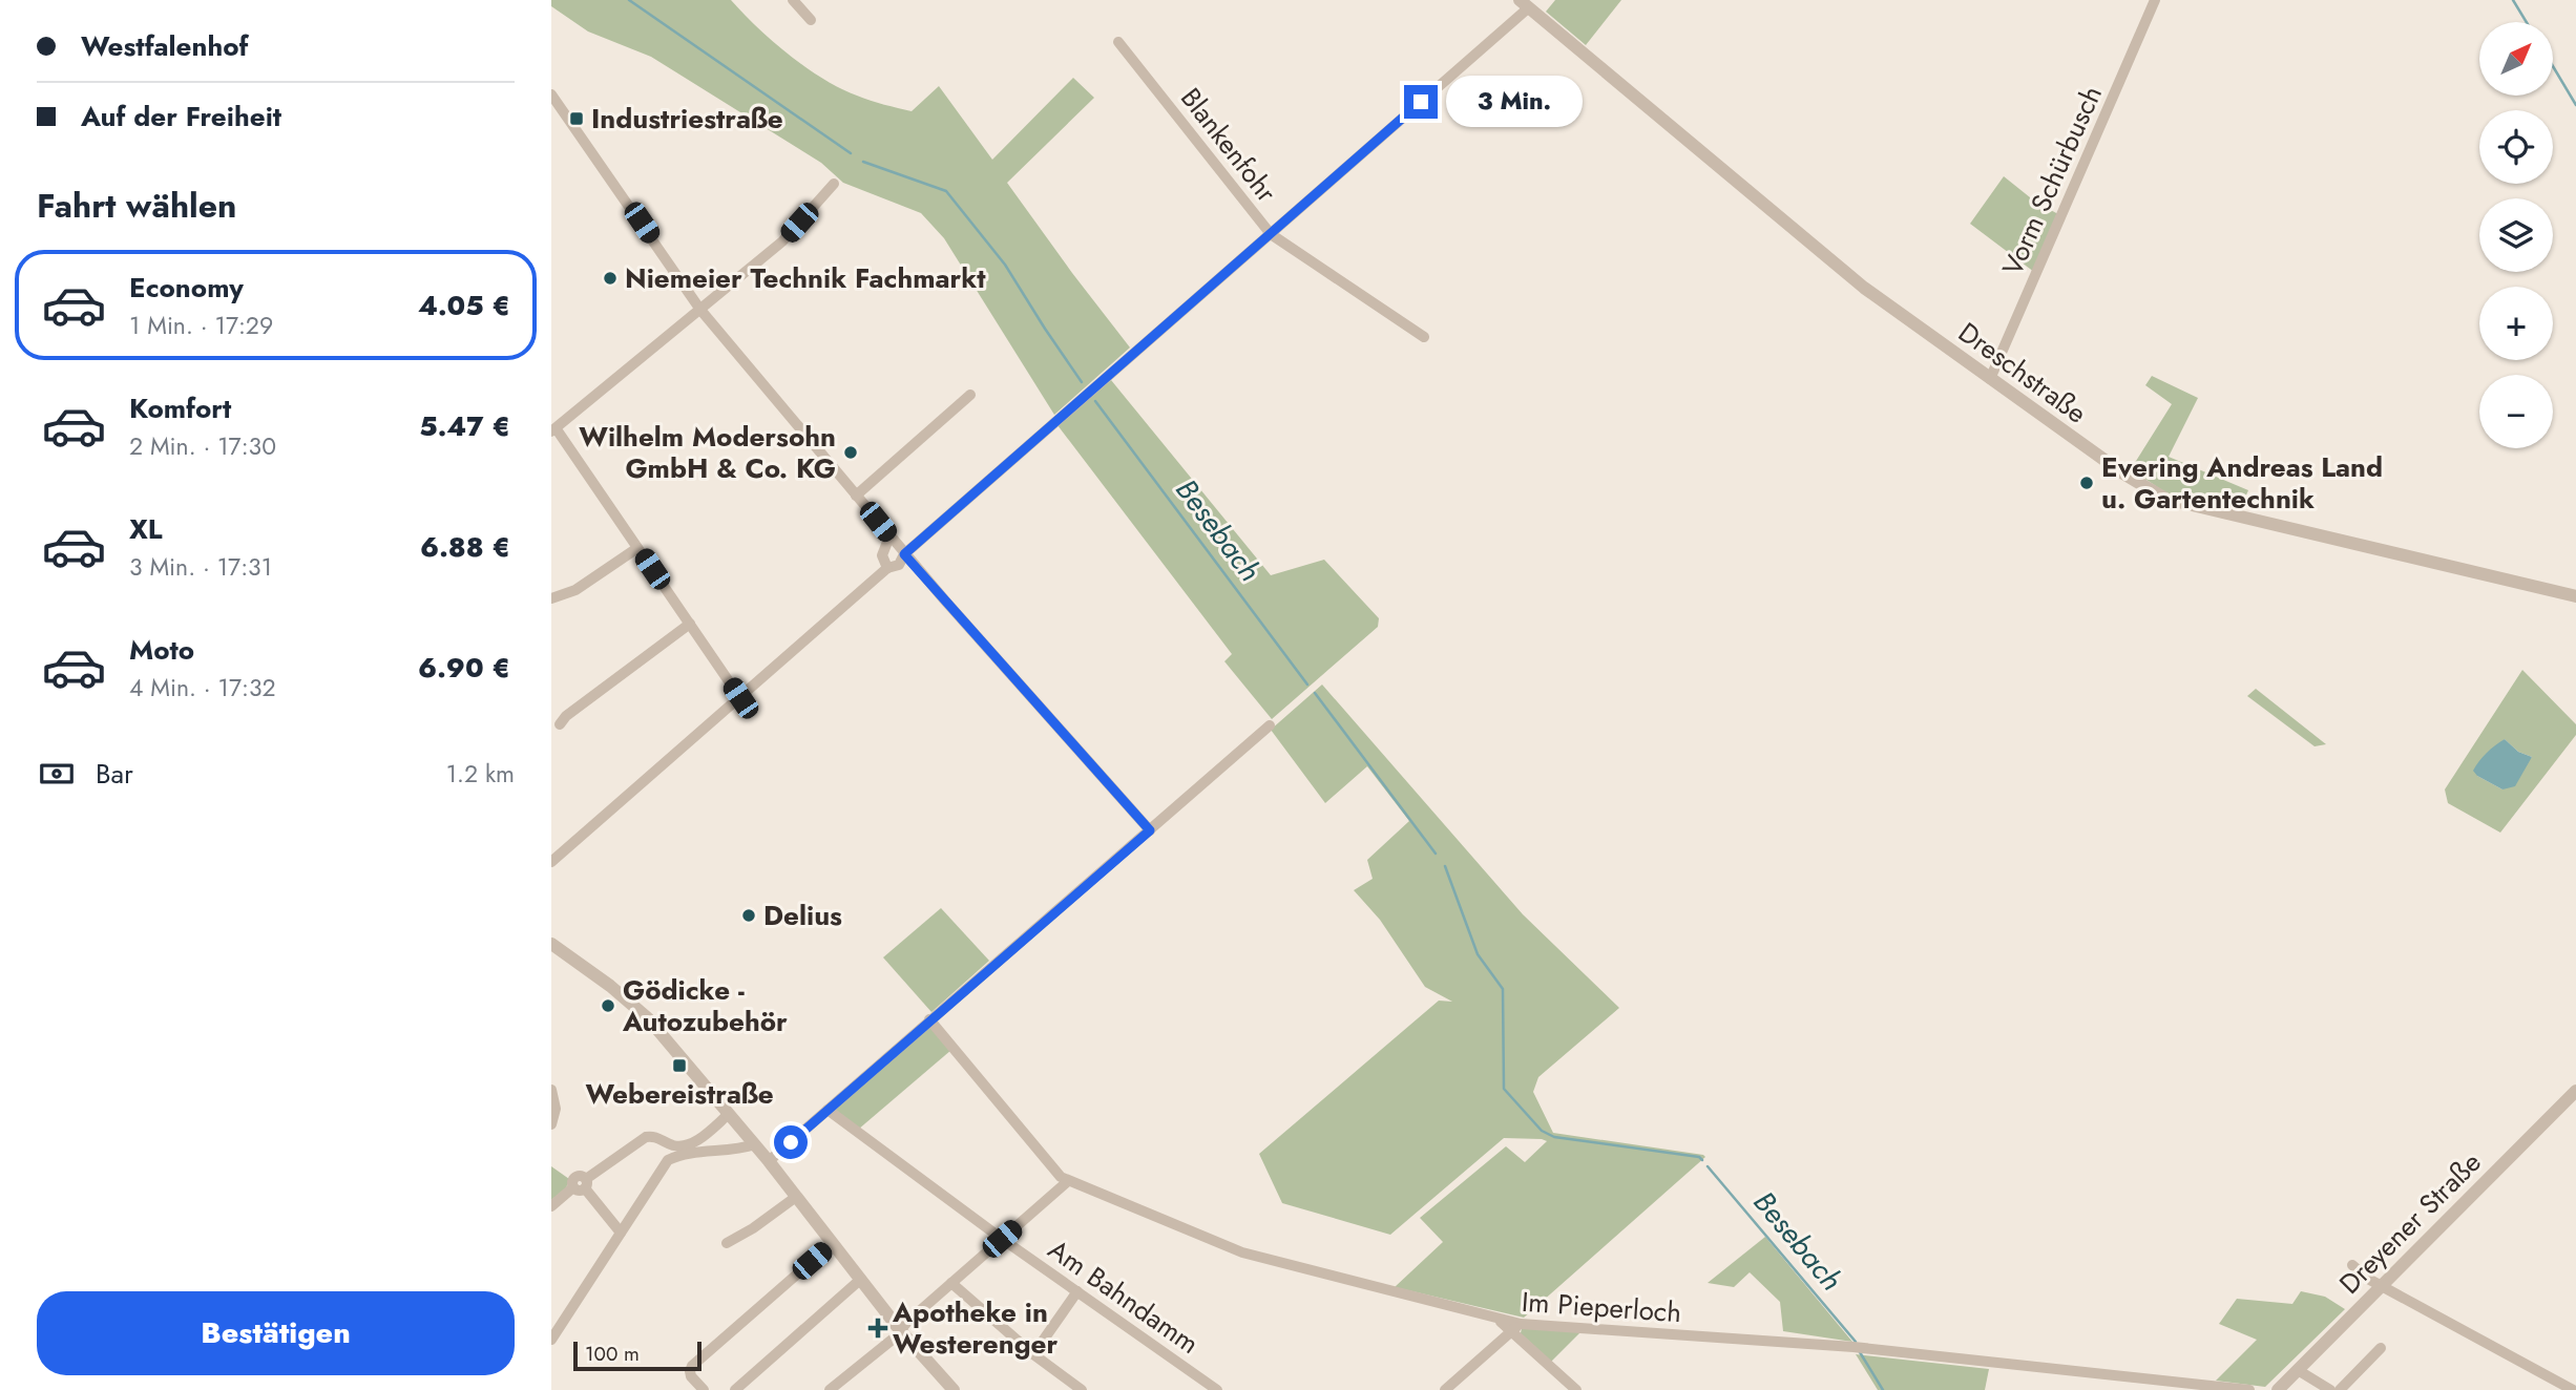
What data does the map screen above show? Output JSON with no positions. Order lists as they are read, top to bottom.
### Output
{
  "streets": {
    "street": [
      "Blankenfohr",
      "Vorm Schürbusch",
      "Dreschstraße",
      "Dreyener Straße",
      "Am Bahndamm",
      "Im Pieperloch"
    ]
  },
  "crossings": [
    ["Vorm Schürbusch", "Dreschstraße"]
  ],
  "water": ["Besebach"],
  "places": {
    "transit": ["Industriestraße", "Webereistraße"],
    "other": [
      "Niemeier Technik Fachmarkt",
      "Wilhelm Modersohn GmbH & Co. KG",
      "Evering Andreas Land u. Gartentechnik",
      "Delius",
      "Gödicke - Autozubehör"
    ],
    "health": ["Apotheke in Westerenger"]
  },
  "scale_bar": "100 m",
  "north": "top right",
  "page": {
    "banner": ["Westfalenhof", "Auf der Freiheit"],
    "map_buttons": ["+", "−"],
    "bubble": "3 Min.",
    "heading": "Fahrt wählen",
    "list": [
      {
        "name": "Economy",
        "note": "1 Min. · 17:29",
        "value": "4.05 €"
      },
      {
        "name": "Komfort",
        "note": "2 Min. · 17:30",
        "value": "5.47 €"
      },
      {
        "name": "XL",
        "note": "3 Min. · 17:31",
        "value": "6.88 €"
      },
      {
        "name": "Moto",
        "note": "4 Min. · 17:32",
        "value": "6.90 €"
      }
    ],
    "pay": ["Bar", "1.2 km"],
    "buttons": "Bestätigen",
    "scale": "100 m"
  }
}
